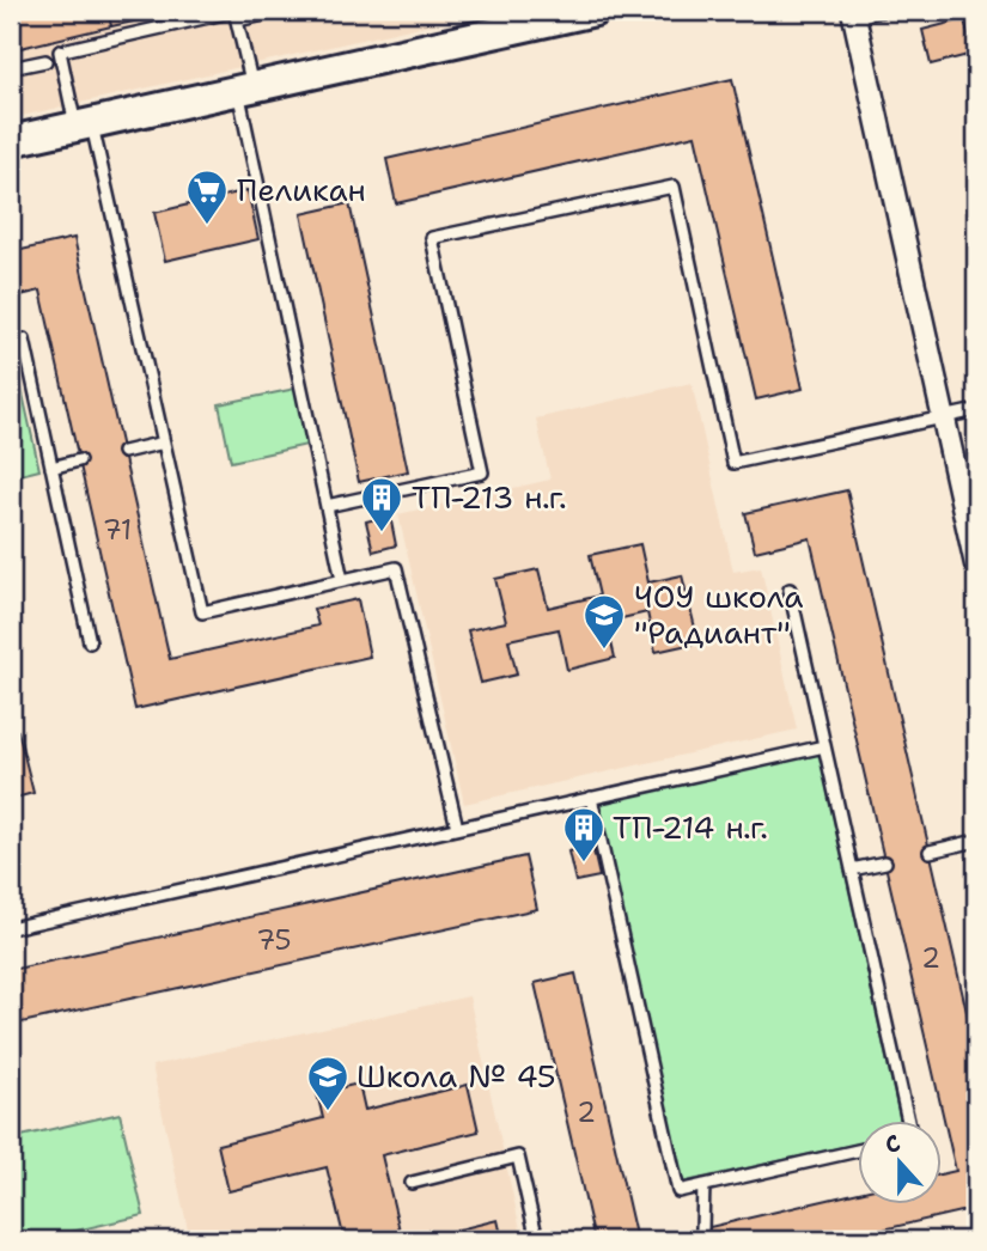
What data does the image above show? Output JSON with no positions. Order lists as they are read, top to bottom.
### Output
{
  "places": {
    "supermarket": ["Пеликан"],
    "building": ["ТП-213 н.г.", "ТП-214 н.г."],
    "school or university": ["ЧОУ школа \"Радиант\"", "Школа № 45"]
  },
  "house_numbers": [
    "71",
    "75",
    "2",
    "2"
  ],
  "north": "top"
}
